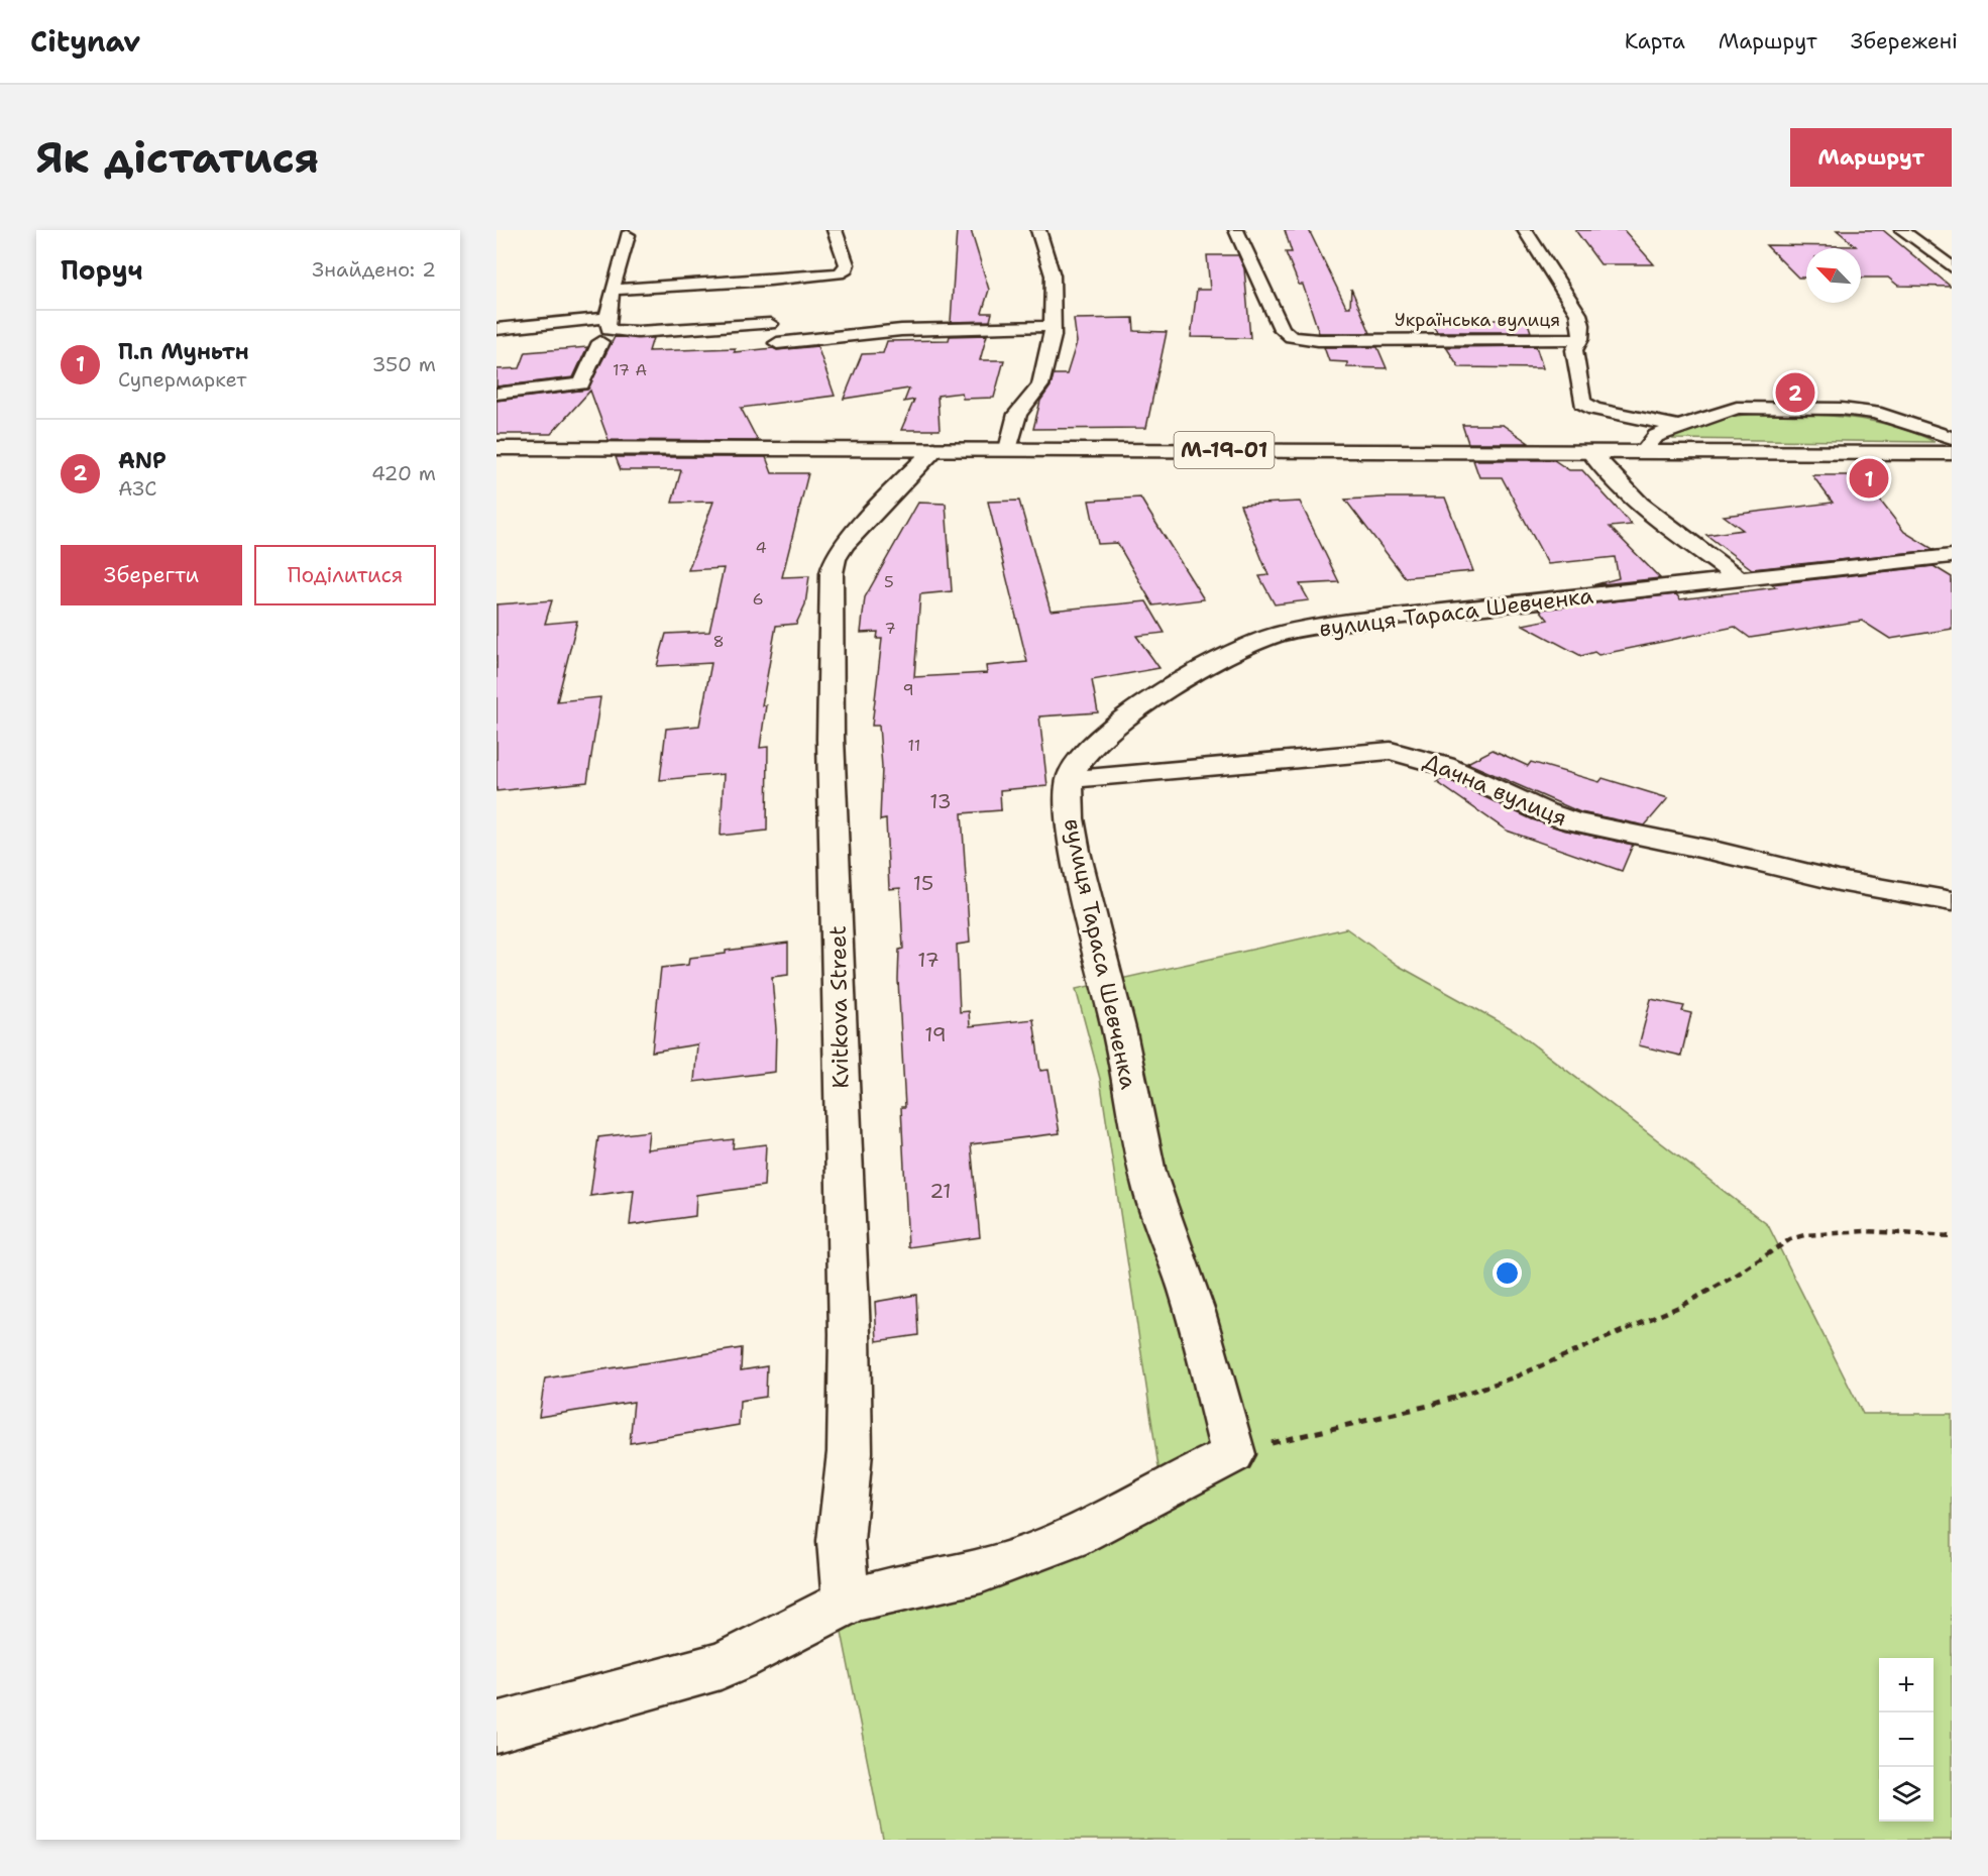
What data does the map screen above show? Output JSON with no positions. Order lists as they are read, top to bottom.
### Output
{
  "streets": {
    "street": [
      "Українська вулиця",
      "М-19-01",
      "вулиця Тараса Шевченка",
      "Дачна вулиця",
      "Kvitkova Street"
    ]
  },
  "crossings": [
    ["М-19-01", "Kvitkova Street"],
    ["вулиця Тараса Шевченка", "Дачна вулиця"]
  ],
  "house_numbers": [
    "17 А",
    "4",
    "5",
    "6",
    "7",
    "8",
    "9",
    "11",
    "13",
    "15",
    "17",
    "19",
    "21"
  ],
  "north": "top left",
  "page": {
    "header": "Citynav",
    "nav": ["Карта", "Маршрут", "Збережені"],
    "buttons": [
      "Маршрут",
      ["Зберегти", "Поділитися"]
    ],
    "title": "Як дістатися",
    "heading": ["Поруч", "Знайдено: 2"],
    "list": [
      {
        "mark": "1",
        "name": "П.п Муньтн",
        "note": "Супермаркет",
        "value": "350 m"
      },
      {
        "mark": "2",
        "name": "ANP",
        "note": "АЗС",
        "value": "420 m"
      }
    ],
    "pins": ["2", "1"],
    "map_buttons": ["+", "−"]
  }
}
